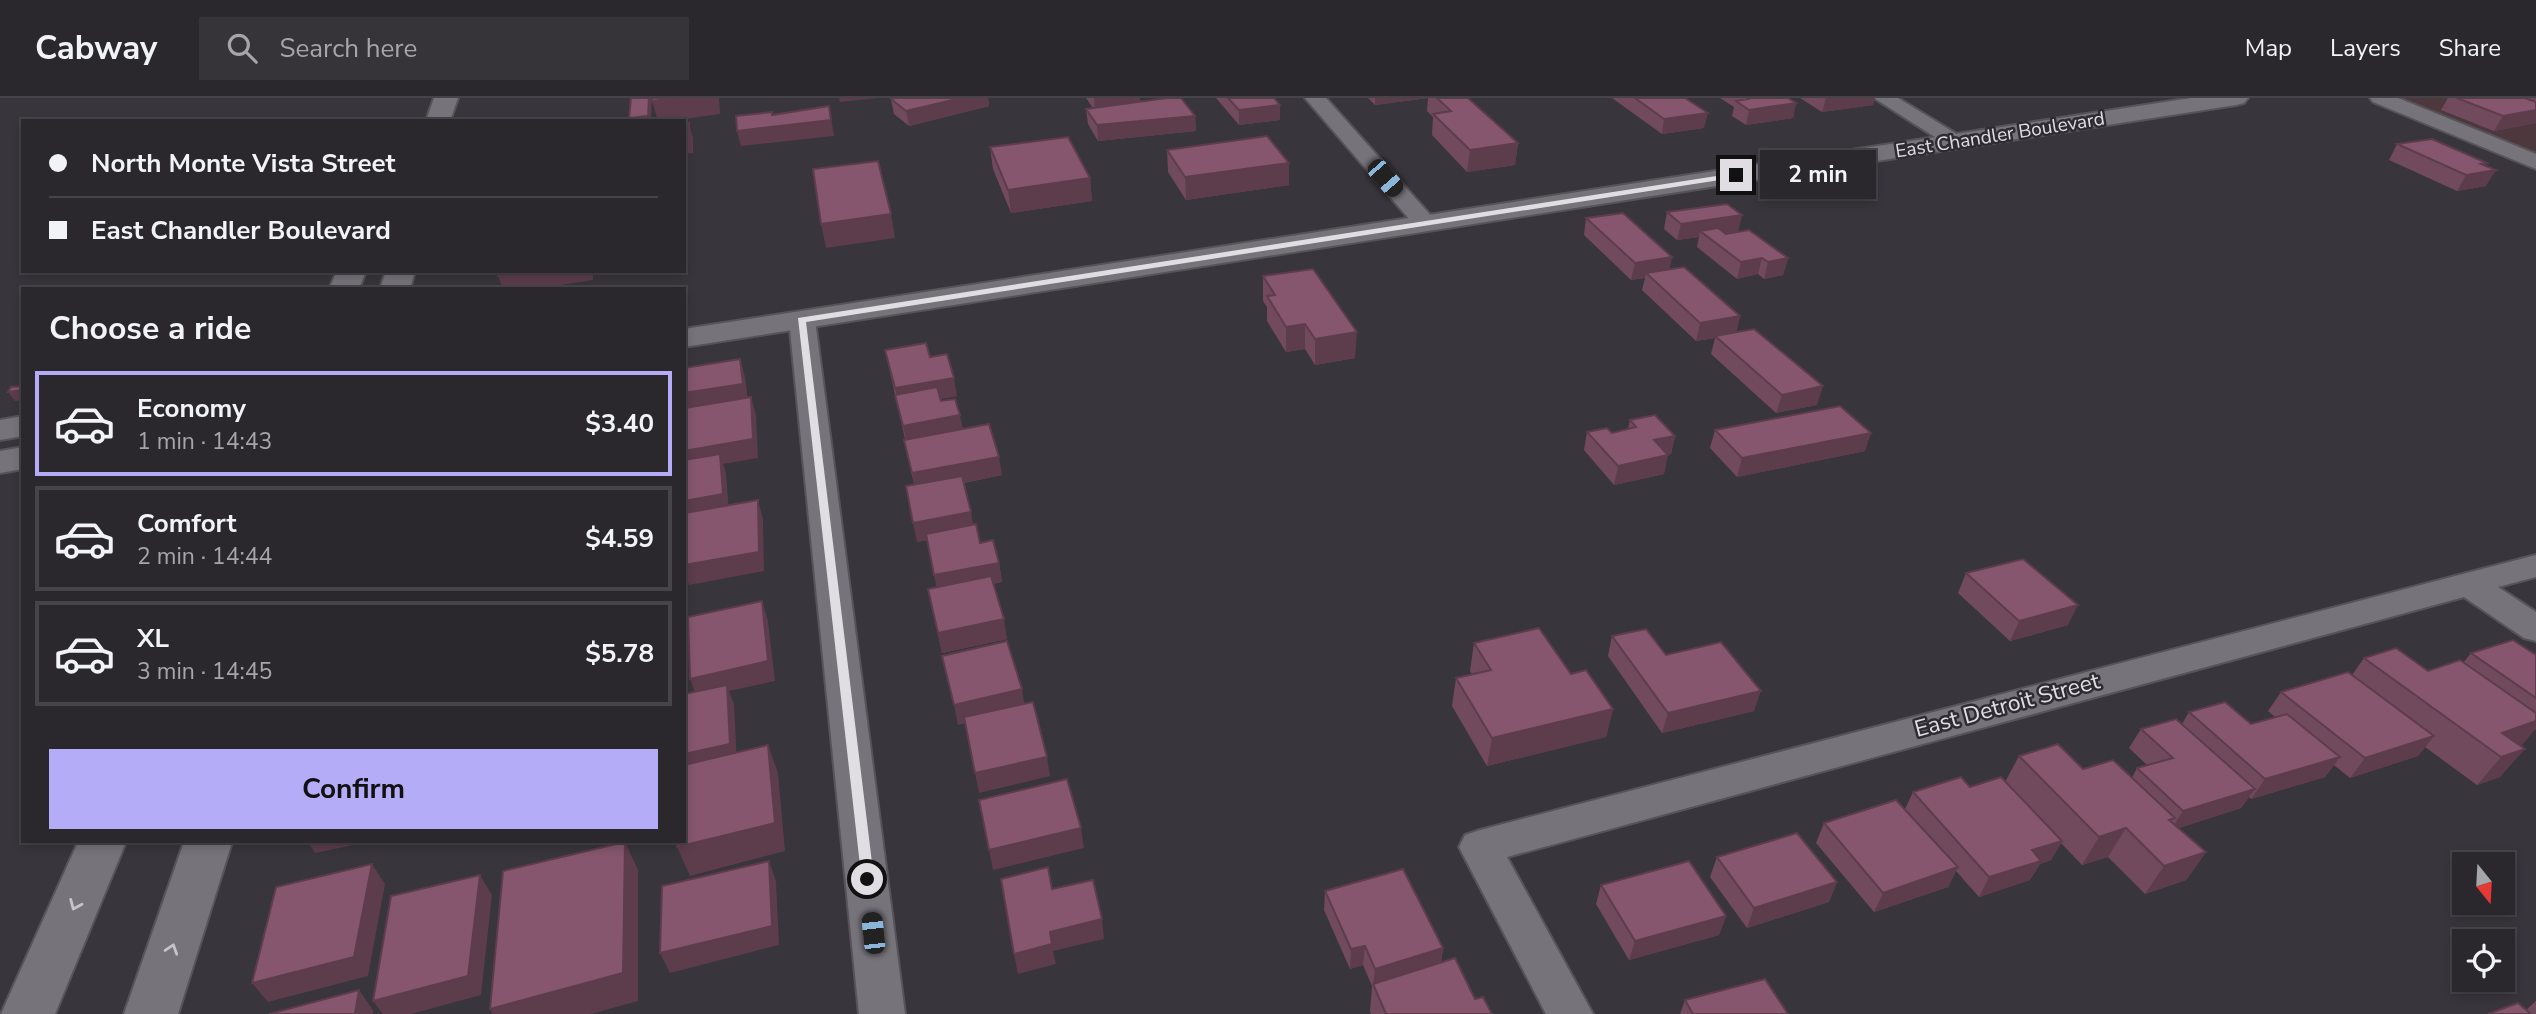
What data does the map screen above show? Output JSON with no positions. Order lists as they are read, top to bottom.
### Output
{
  "streets": {
    "main road": ["East Chandler Boulevard"],
    "street": ["East Detroit Street"]
  },
  "north": "bottom",
  "page": {
    "header": "Cabway",
    "search": "Search here",
    "nav": ["Map", "Layers", "Share"],
    "banner": ["North Monte Vista Street", "East Chandler Boulevard"],
    "bubble": "2 min",
    "heading": "Choose a ride",
    "list": [
      {
        "name": "Economy",
        "note": "1 min · 14:43",
        "value": "$3.40"
      },
      {
        "name": "Comfort",
        "note": "2 min · 14:44",
        "value": "$4.59"
      },
      {
        "name": "XL",
        "note": "3 min · 14:45",
        "value": "$5.78"
      }
    ],
    "buttons": "Confirm"
  }
}
